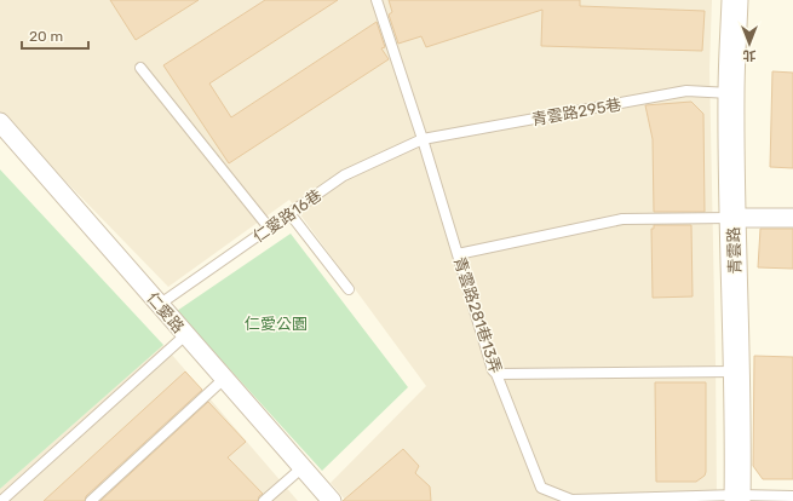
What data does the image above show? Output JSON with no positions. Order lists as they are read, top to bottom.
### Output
{
  "streets": {
    "street": ["青雲路", "仁愛路"],
    "lane": ["青雲路295巷", "仁愛路16巷", "青雲路281巷13弄"]
  },
  "crossings": [
    ["青雲路295巷", "仁愛路16巷"],
    ["青雲路295巷", "青雲路"],
    ["青雲路295巷", "青雲路281巷13弄"],
    ["仁愛路16巷", "仁愛路"],
    ["仁愛路16巷", "青雲路281巷13弄"],
    ["青雲路", "青雲路281巷13弄"]
  ],
  "parks": ["仁愛公園"],
  "scale_bar": "20 m",
  "north": "bottom"
}
